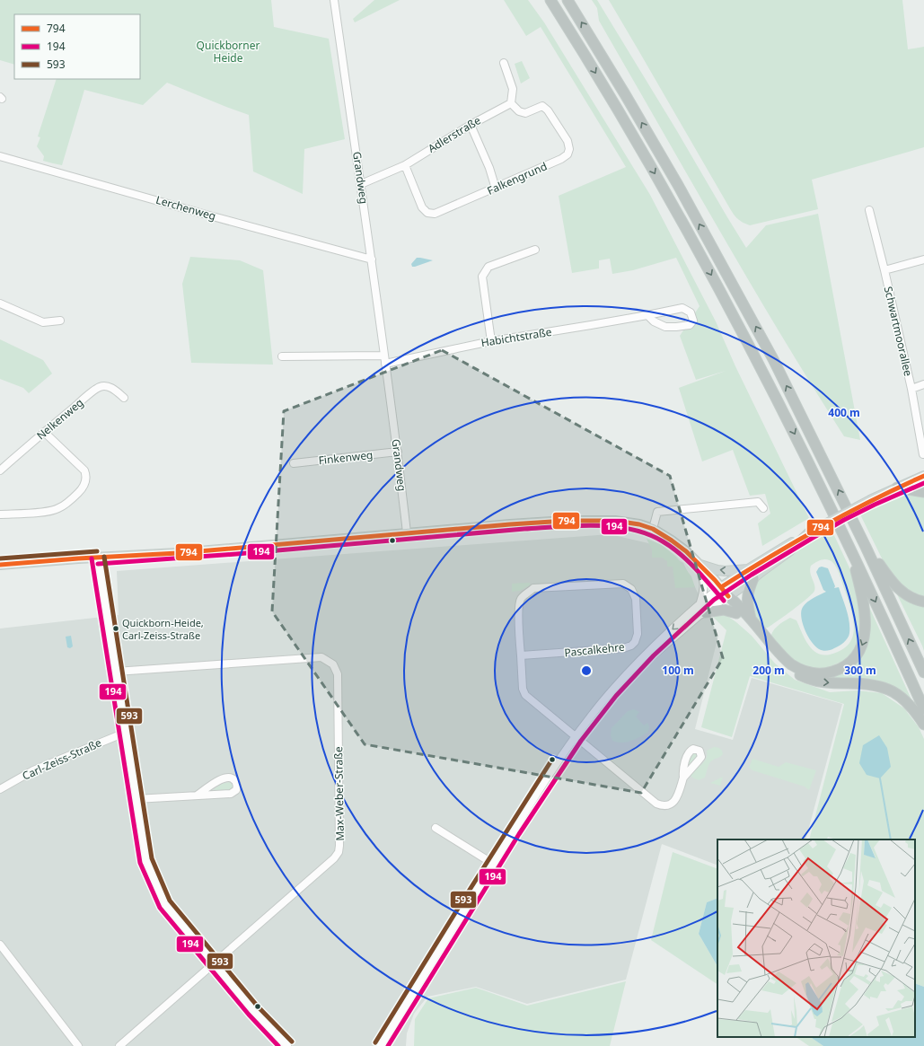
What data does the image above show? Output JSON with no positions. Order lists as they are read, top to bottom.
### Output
{
  "streets": {
    "street": [
      "Adlerstraße",
      "Grandweg",
      "Falkengrund",
      "Lerchenweg",
      "Schwartmoorallee",
      "Habichtstraße",
      "Nelkenweg",
      "Finkenweg",
      "Pascalkehre",
      "Carl-Zeiss-Straße",
      "Max-Weber-Straße"
    ]
  },
  "crossings": [
    ["Adlerstraße", "Grandweg"],
    ["Adlerstraße", "Falkengrund"],
    ["Grandweg", "Lerchenweg"],
    ["Grandweg", "Habichtstraße"],
    ["Grandweg", "Finkenweg"]
  ],
  "parks": ["Quickborner Heide"],
  "places": ["Quickborn-Heide, Carl-Zeiss-Straße"],
  "lines": ["transit line 794", "transit line 194", "transit line 593"],
  "legend": ["794", "194", "593"],
  "rings": [
    "400 m",
    "100 m",
    "200 m",
    "300 m"
  ]
}
